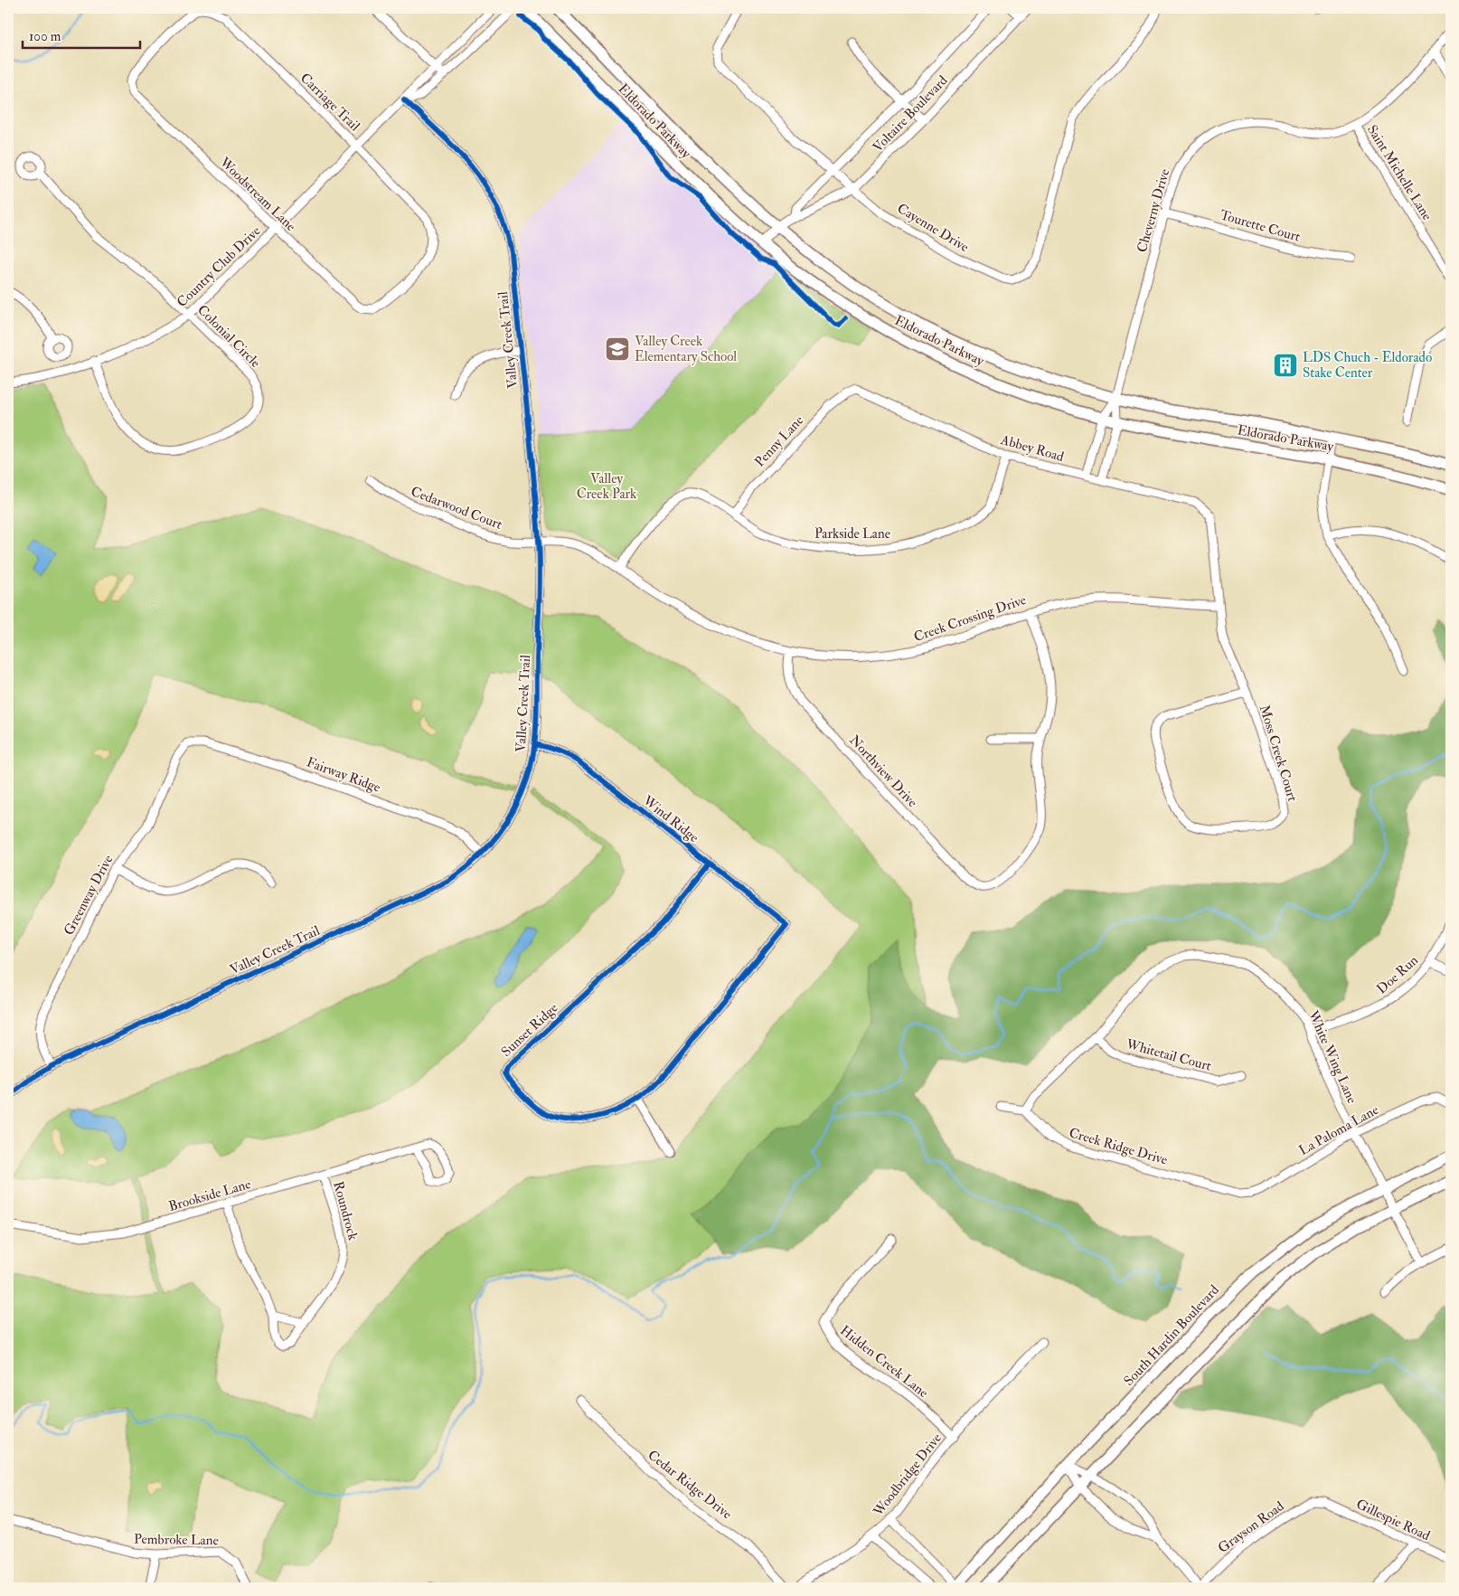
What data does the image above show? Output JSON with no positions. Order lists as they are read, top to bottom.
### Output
{
  "streets": {
    "main road": ["Eldorado Parkway", "South Hardin Boulevard"],
    "street": [
      "Carriage Trail",
      "Voltaire Boulevard",
      "Saint Michelle Lane",
      "Woodstream Lane",
      "Cheverny Drive",
      "Tourette Court",
      "Cayenne Drive",
      "Country Club Drive",
      "Colonial Circle",
      "Valley Creek Trail",
      "Penny Lane",
      "Abbey Road",
      "Cedarwood Court",
      "Parkside Lane",
      "Creek Crossing Drive",
      "Moss Creek Court",
      "Northview Drive",
      "Fairway Ridge",
      "Wind Ridge",
      "Greenway Drive",
      "Doe Run",
      "Sunset Ridge",
      "Whitetail Court",
      "White Wing Lane",
      "La Paloma Lane",
      "Creek Ridge Drive",
      "Brookside Lane",
      "Roundrock",
      "Hidden Creek Lane",
      "Woodbridge Drive",
      "Cedar Ridge Drive",
      "Gillespie Road",
      "Grayson Road",
      "Pembroke Lane"
    ]
  },
  "crossings": [
    ["Carriage Trail", "Woodstream Lane"],
    ["Carriage Trail", "Country Club Drive"],
    ["Voltaire Boulevard", "Eldorado Parkway"],
    ["Voltaire Boulevard", "Cayenne Drive"],
    ["Eldorado Parkway", "Cheverny Drive"],
    ["Saint Michelle Lane", "Cheverny Drive"],
    ["Woodstream Lane", "Country Club Drive"],
    ["Cheverny Drive", "Tourette Court"],
    ["Cheverny Drive", "Abbey Road"],
    ["Country Club Drive", "Colonial Circle"],
    ["Country Club Drive", "Valley Creek Trail"],
    ["Valley Creek Trail", "Cedarwood Court"],
    ["Valley Creek Trail", "Creek Crossing Drive"],
    ["Valley Creek Trail", "Fairway Ridge"],
    ["Valley Creek Trail", "Wind Ridge"],
    ["Valley Creek Trail", "Greenway Drive"],
    ["Penny Lane", "Abbey Road"],
    ["Penny Lane", "Parkside Lane"],
    ["Abbey Road", "Parkside Lane"],
    ["Abbey Road", "Moss Creek Court"],
    ["Cedarwood Court", "Creek Crossing Drive"],
    ["Parkside Lane", "Creek Crossing Drive"],
    ["Creek Crossing Drive", "Moss Creek Court"],
    ["Creek Crossing Drive", "Northview Drive"],
    ["Fairway Ridge", "Greenway Drive"],
    ["Wind Ridge", "Sunset Ridge"],
    ["Doe Run", "White Wing Lane"],
    ["Whitetail Court", "White Wing Lane"],
    ["White Wing Lane", "La Paloma Lane"],
    ["White Wing Lane", "Creek Ridge Drive"],
    ["White Wing Lane", "South Hardin Boulevard"],
    ["La Paloma Lane", "Creek Ridge Drive"],
    ["Brookside Lane", "Roundrock"],
    ["Hidden Creek Lane", "Woodbridge Drive"],
    ["Gillespie Road", "Grayson Road"]
  ],
  "parks": ["Valley Creek Park"],
  "places": {
    "school or university": ["Valley Creek Elementary School"],
    "building": ["LDS Chuch - Eldorado Stake Center"]
  },
  "scale_bar": "100 m"
}
